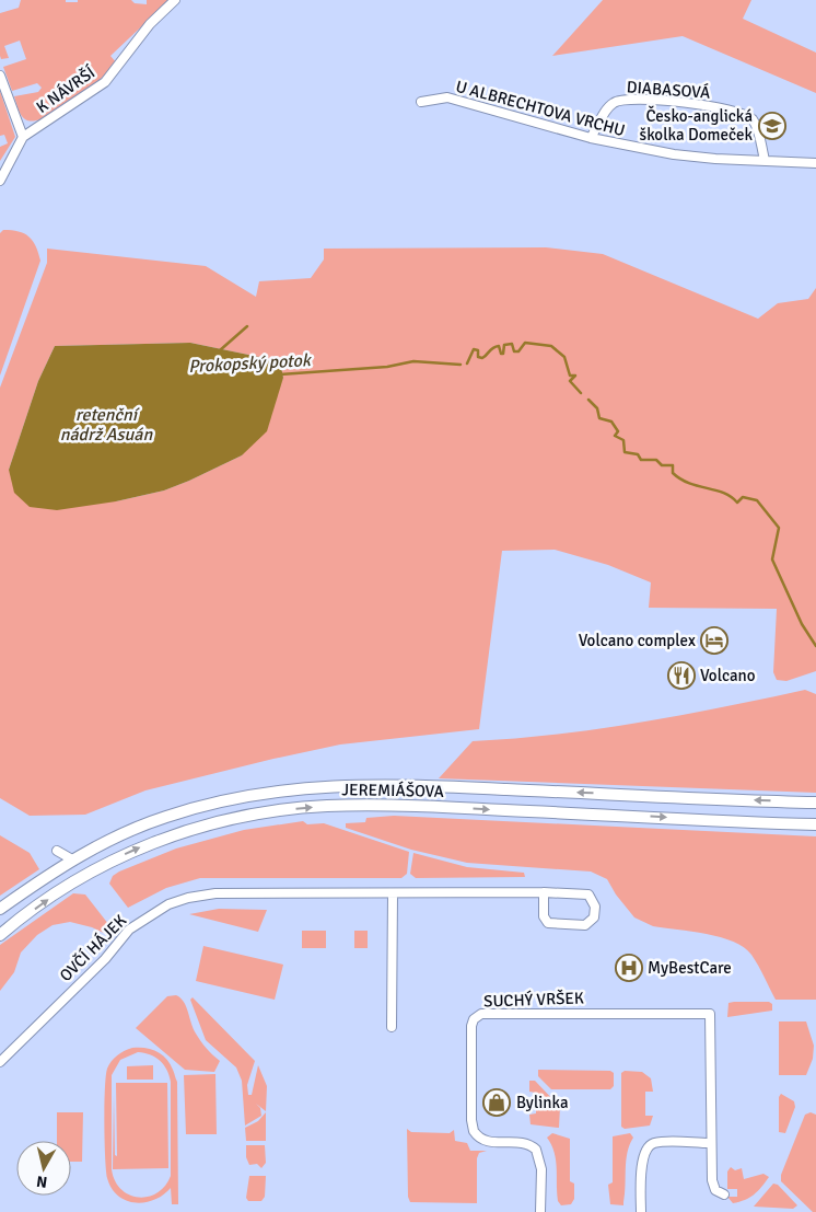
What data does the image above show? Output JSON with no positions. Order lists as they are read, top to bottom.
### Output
{
  "streets": {
    "main road": ["JEREMIÁŠOVA"],
    "street": [
      "K NÁVRŠÍ",
      "DIABASOVÁ",
      "U ALBRECHTOVA VRCHU",
      "OVČÍ HÁJEK",
      "SUCHÝ VRŠEK"
    ]
  },
  "crossings": [
    ["DIABASOVÁ", "U ALBRECHTOVA VRCHU"]
  ],
  "water": ["Prokopský potok", "retenční nádrž Asuán"],
  "places": {
    "school or university": ["Česko-anglická školka Domeček"],
    "hotel": ["Volcano complex"],
    "restaurant": ["Volcano"],
    "hospital": ["MyBestCare"],
    "shop": ["Bylinka"]
  },
  "north": "bottom"
}
